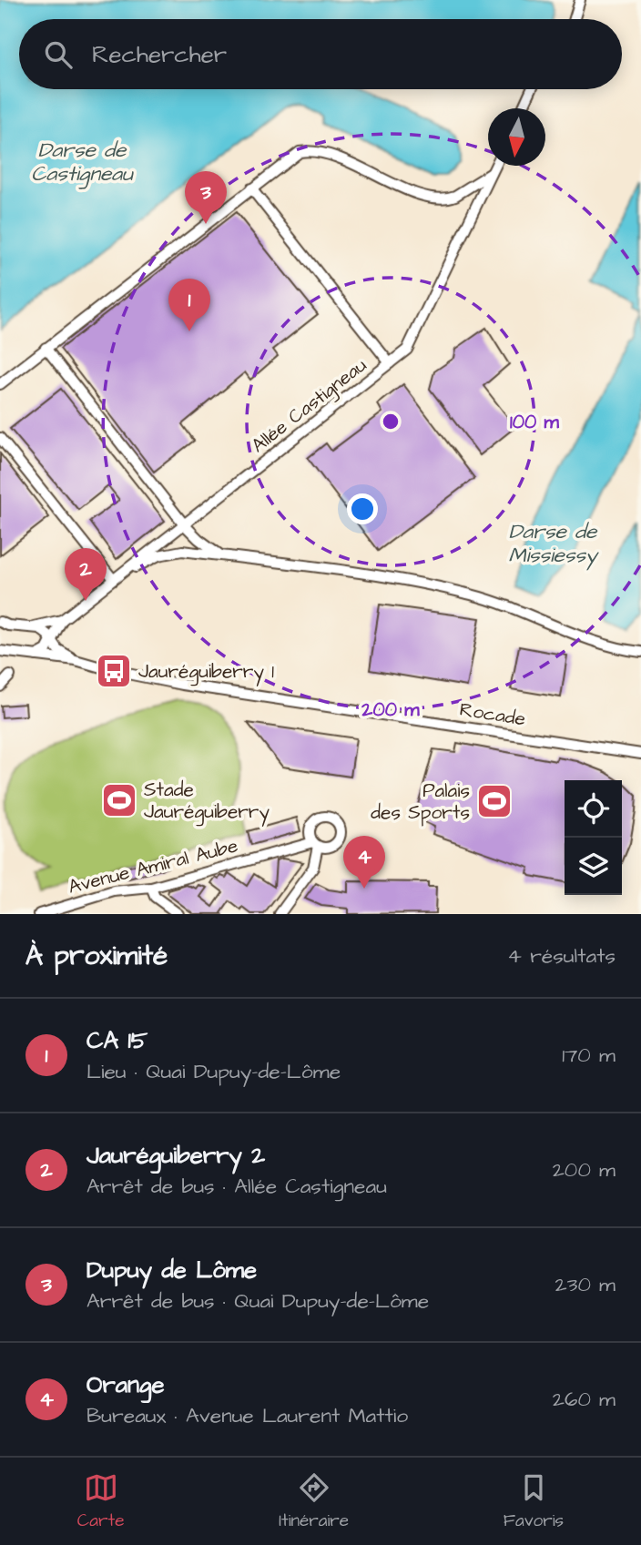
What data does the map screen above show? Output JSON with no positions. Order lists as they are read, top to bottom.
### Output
{
  "streets": {
    "street": ["Allée Castigneau", "Rocade", "Avenue Amiral Aube"]
  },
  "water": ["Darse de Castigneau", "Darse de Missiessy"],
  "places": {
    "bus stop": ["Jauréguiberry 1"],
    "sports": ["Stade Jauréguiberry", "Palais des Sports"]
  },
  "north": "bottom",
  "page": {
    "search": "Rechercher",
    "pins": [
      "3",
      "1",
      "2",
      "4"
    ],
    "heading": ["À proximité", "4 résultats"],
    "list": [
      {
        "mark": "1",
        "name": "CA 15",
        "note": "Lieu · Quai Dupuy-de-Lôme",
        "value": "170 m"
      },
      {
        "mark": "2",
        "name": "Jauréguiberry 2",
        "note": "Arrêt de bus · Allée Castigneau",
        "value": "200 m"
      },
      {
        "mark": "3",
        "name": "Dupuy de Lôme",
        "note": "Arrêt de bus · Quai Dupuy-de-Lôme",
        "value": "230 m"
      },
      {
        "mark": "4",
        "name": "Orange",
        "note": "Bureaux · Avenue Laurent Mattio",
        "value": "260 m"
      }
    ],
    "nav": ["Carte", "Itinéraire", "Favoris"]
  },
  "rings": ["100 m", "200 m"]
}
